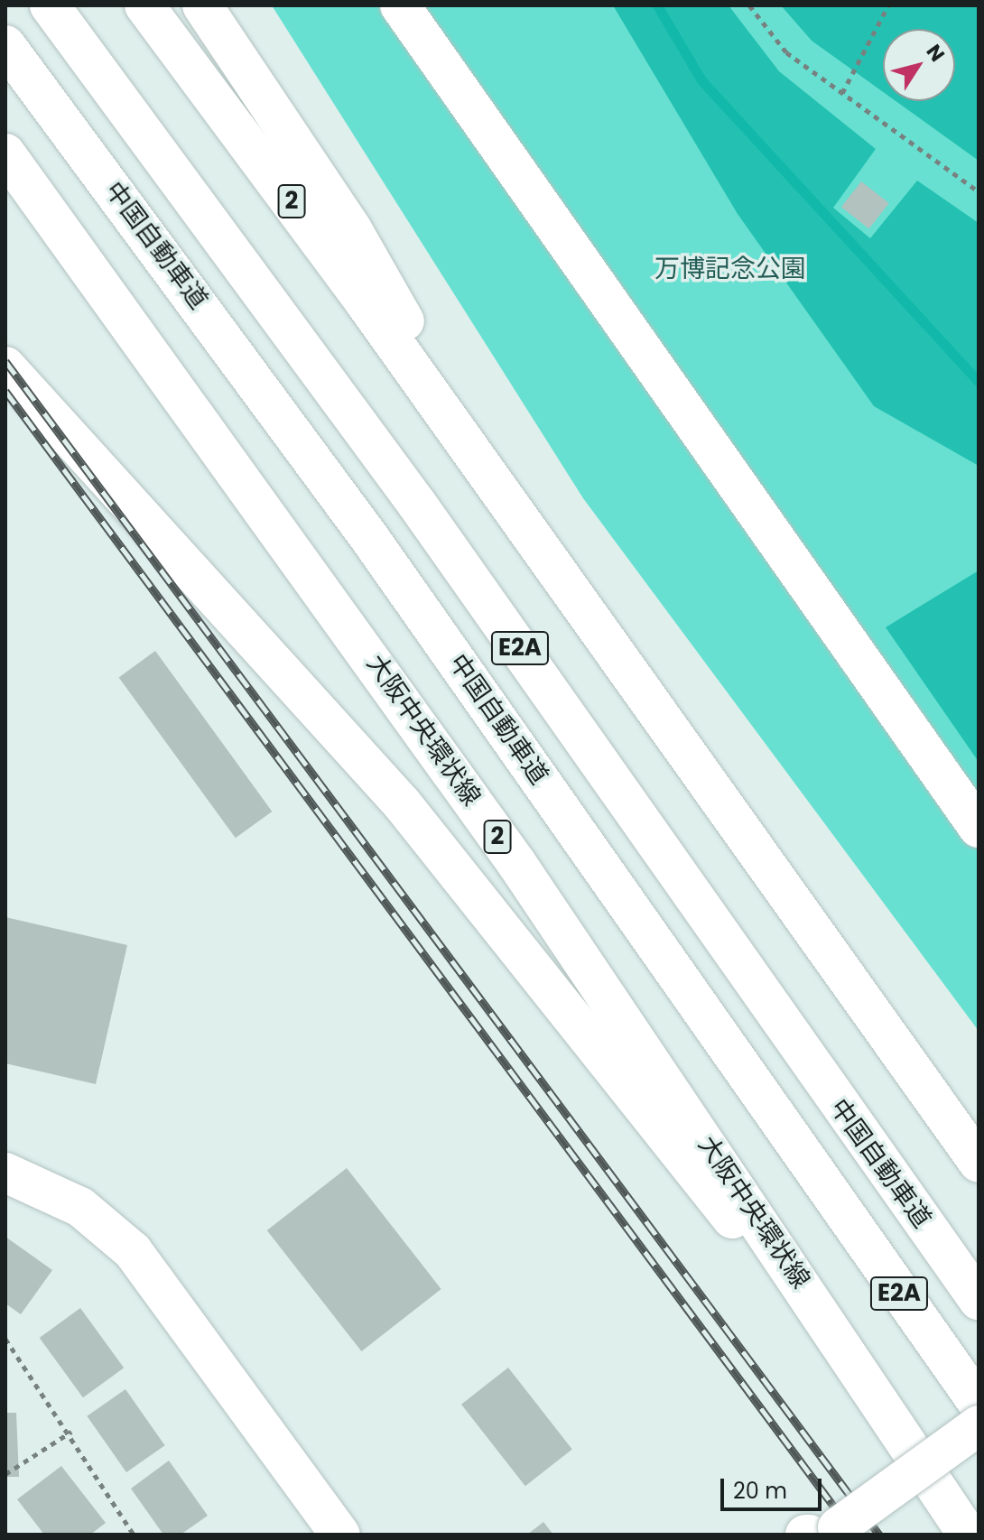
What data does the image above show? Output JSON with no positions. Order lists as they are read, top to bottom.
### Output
{
  "streets": {
    "main road": [
      "2",
      "中国自動車道",
      "E2A",
      "大阪中央環状線"
    ]
  },
  "parks": ["万博記念公園"],
  "scale_bar": "20 m",
  "north": "top right"
}
